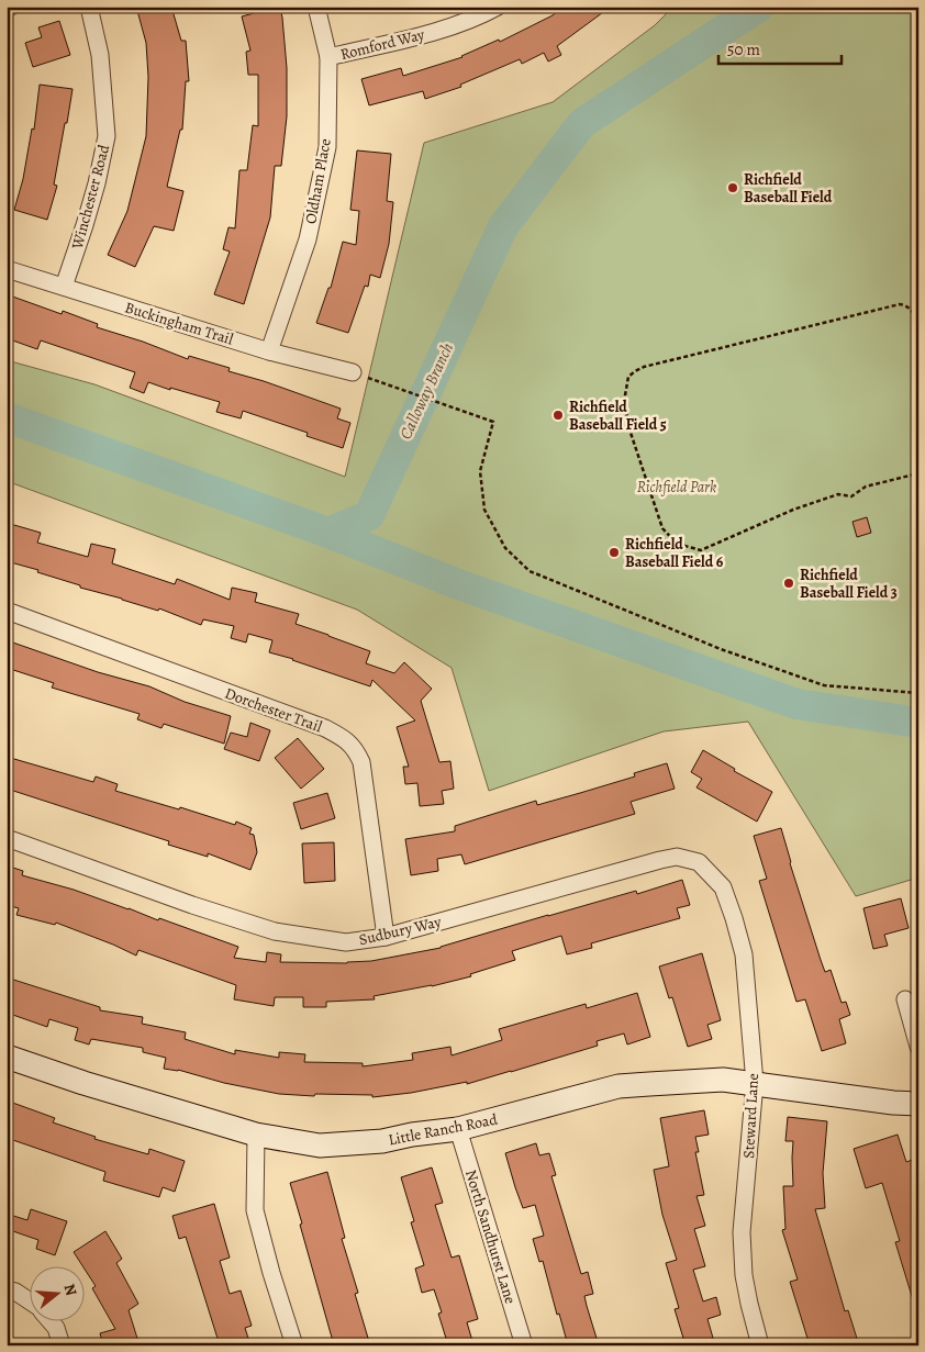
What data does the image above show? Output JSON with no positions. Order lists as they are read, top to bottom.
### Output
{
  "streets": {
    "street": [
      "Romford Way",
      "Oldham Place",
      "Winchester Road",
      "Buckingham Trail",
      "Dorchester Trail",
      "Sudbury Way",
      "Steward Lane",
      "Little Ranch Road",
      "North Sandhurst Lane"
    ]
  },
  "crossings": [
    ["Romford Way", "Oldham Place"],
    ["Oldham Place", "Buckingham Trail"],
    ["Winchester Road", "Buckingham Trail"],
    ["Dorchester Trail", "Sudbury Way"],
    ["Sudbury Way", "Steward Lane"],
    ["Steward Lane", "Little Ranch Road"],
    ["Little Ranch Road", "North Sandhurst Lane"]
  ],
  "water": ["Calloway Branch"],
  "parks": ["Richfield Park"],
  "places": [
    "Richfield Baseball Field",
    "Richfield Baseball Field 5",
    "Richfield Baseball Field 6",
    "Richfield Baseball Field 3"
  ],
  "scale_bar": "50 m",
  "north": "right"
}
